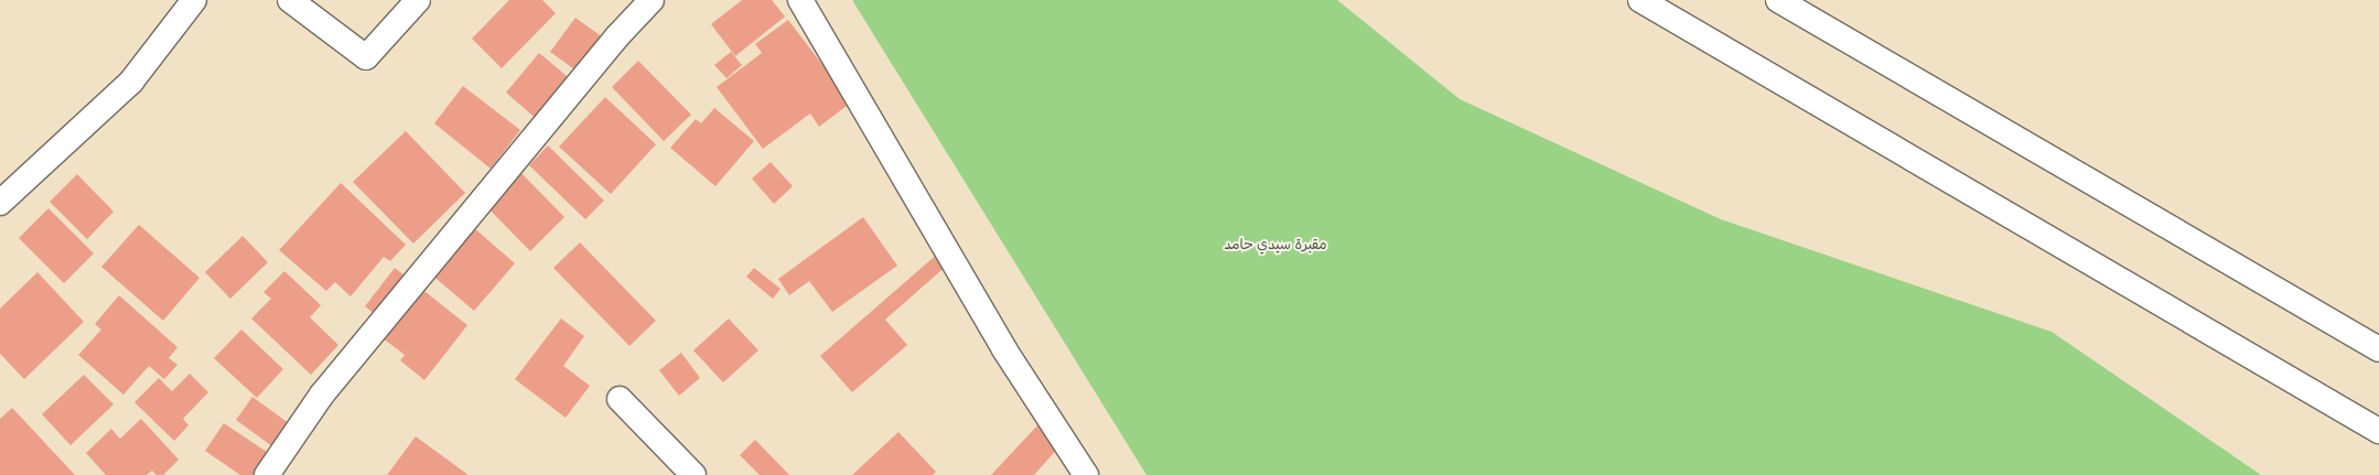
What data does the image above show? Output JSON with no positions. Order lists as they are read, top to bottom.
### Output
{
  "parks": ["مقبرة سيدي حامد"]
}
